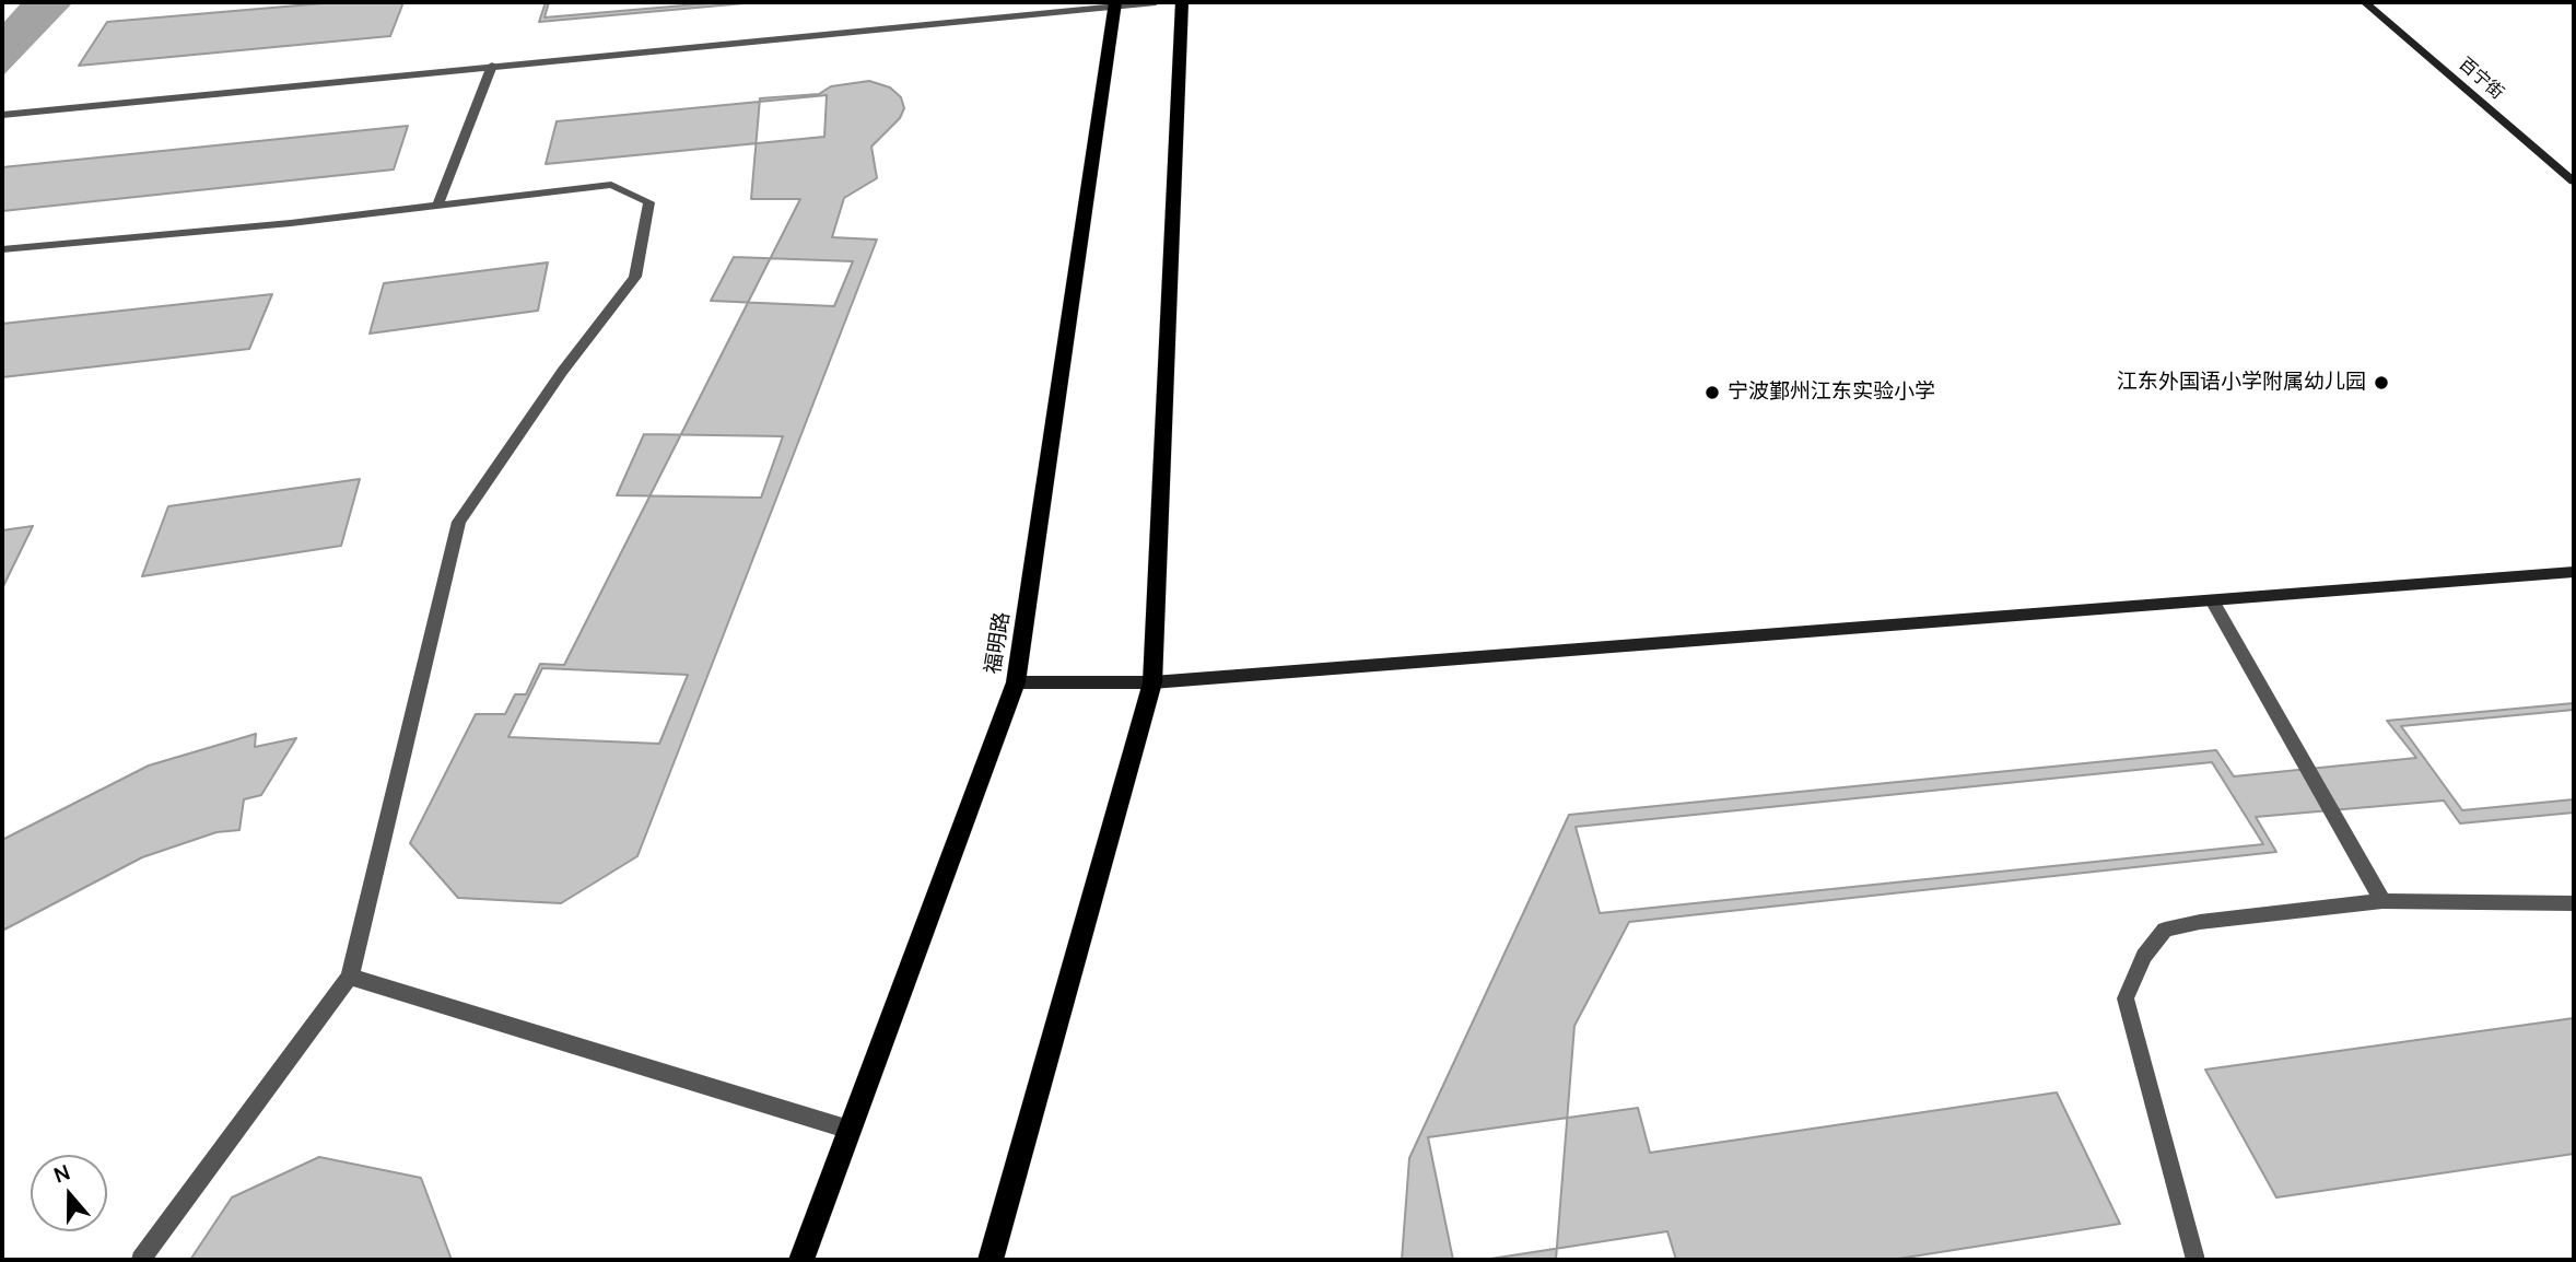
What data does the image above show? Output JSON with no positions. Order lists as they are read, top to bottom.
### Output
{
  "streets": {
    "main road": ["福明路"],
    "street": ["百宁街"]
  },
  "places": ["江东外国语小学附属幼儿园", "宁波鄞州江东实验小学"],
  "north": "top"
}
